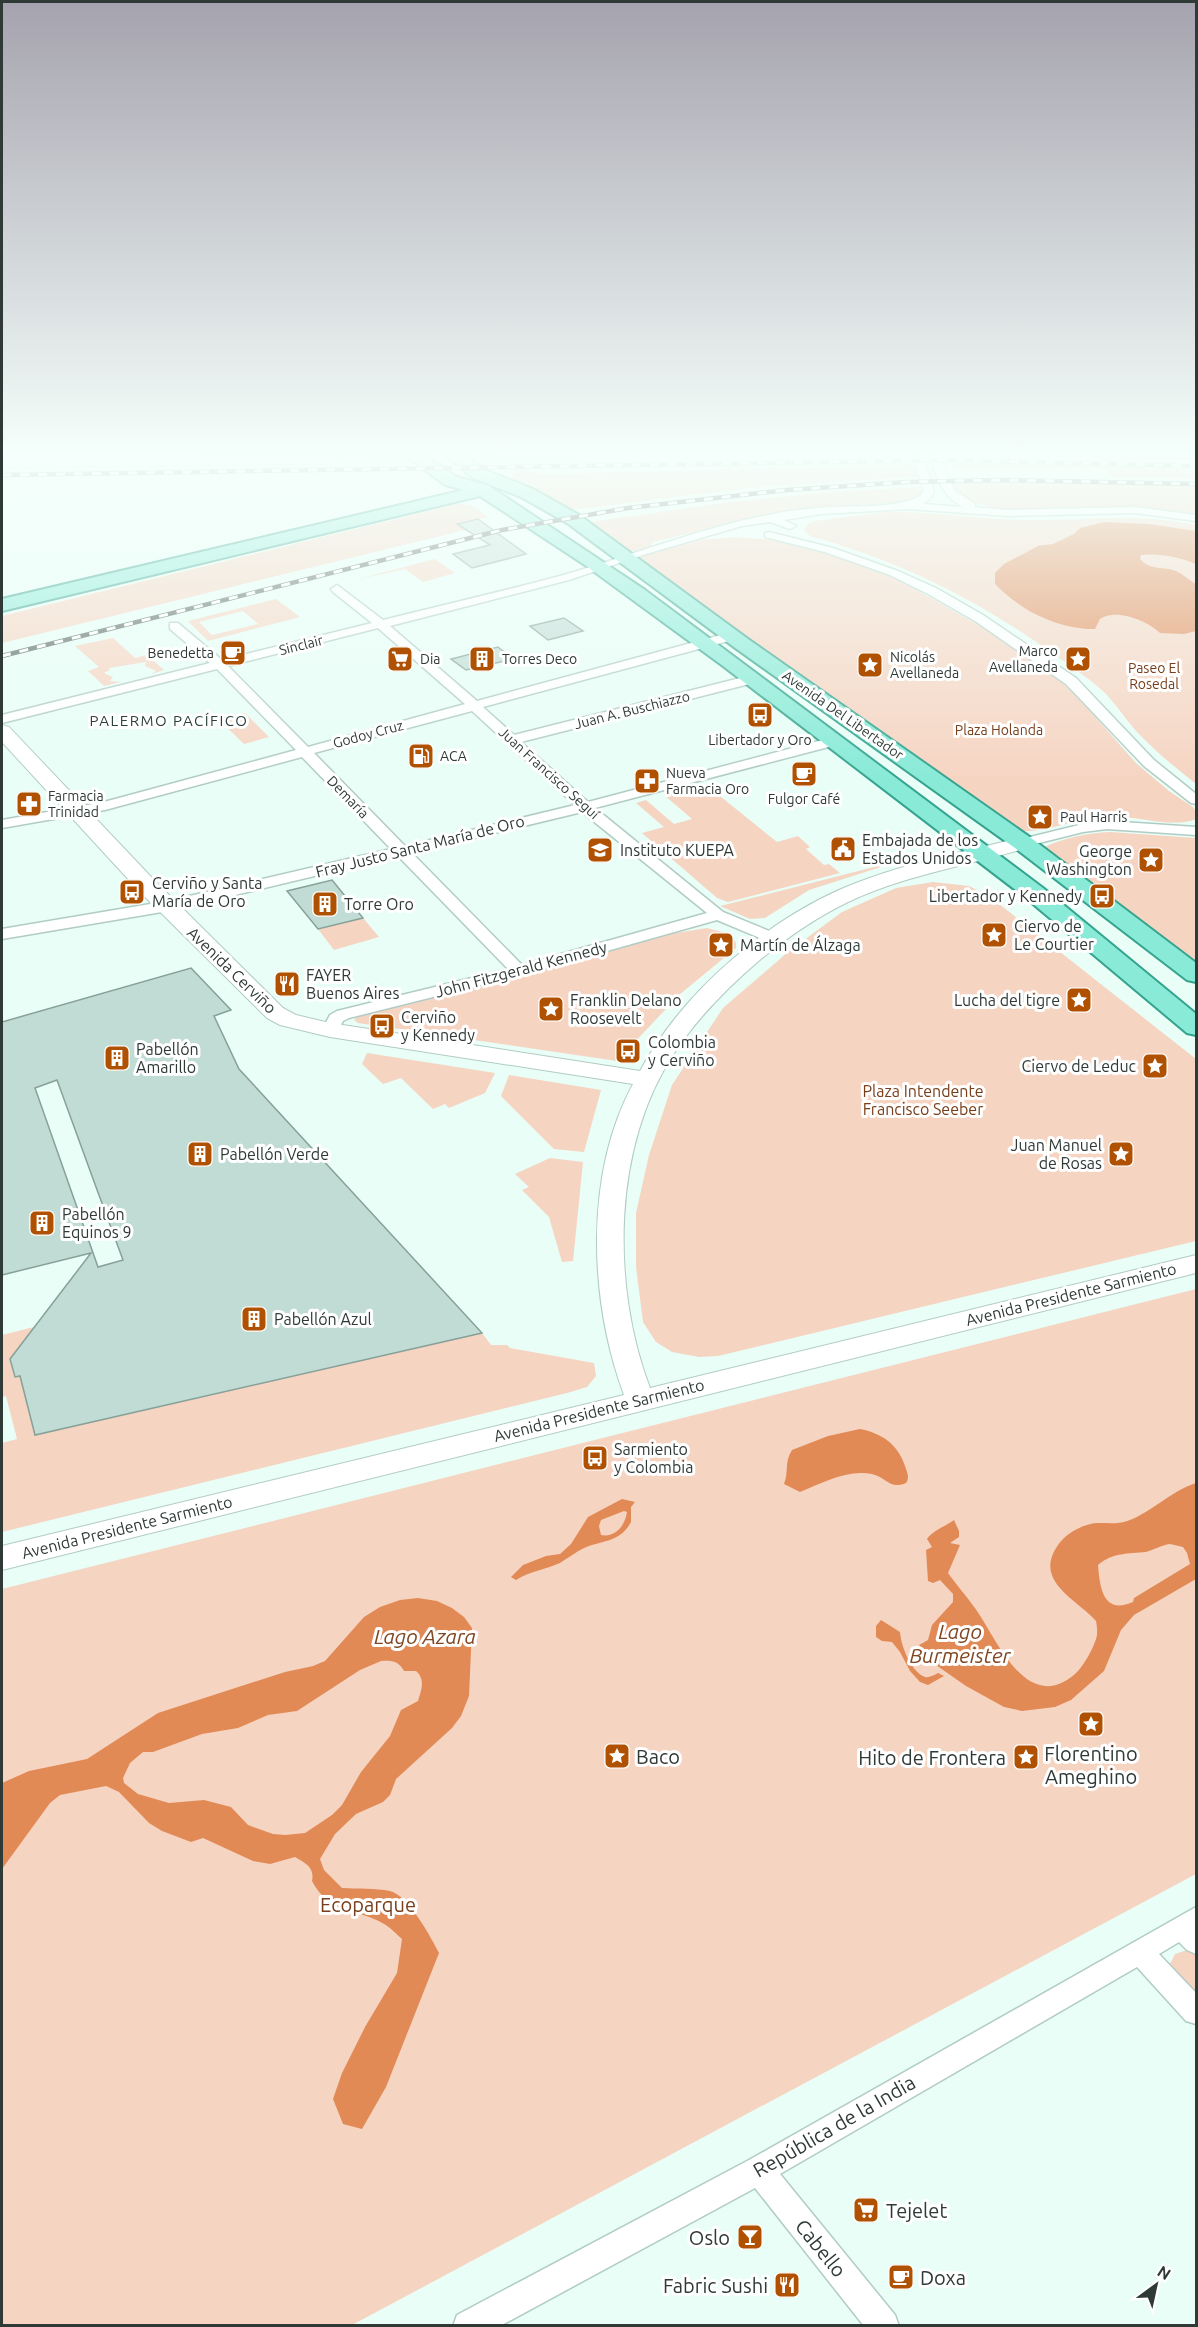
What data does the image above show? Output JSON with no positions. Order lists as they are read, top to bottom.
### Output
{
  "streets": {
    "main road": ["Avenida Del Libertador", "Avenida Cerviño", "Avenida Presidente Sarmiento"],
    "street": [
      "Sinclair",
      "Juan A. Buschiazzo",
      "Godoy Cruz",
      "Juan Francisco Seguí",
      "Demaría",
      "Fray Justo Santa María de Oro",
      "John Fitzgerald Kennedy",
      "República de la India",
      "Cabello"
    ]
  },
  "crossings": [
    ["Sinclair", "Avenida Del Libertador"],
    ["Sinclair", "Juan Francisco Seguí"],
    ["Sinclair", "Demaría"],
    ["Juan A. Buschiazzo", "Avenida Del Libertador"],
    ["Juan A. Buschiazzo", "Juan Francisco Seguí"],
    ["Avenida Del Libertador", "Godoy Cruz"],
    ["Avenida Del Libertador", "Fray Justo Santa María de Oro"],
    ["Godoy Cruz", "Juan Francisco Seguí"],
    ["Godoy Cruz", "Demaría"],
    ["Godoy Cruz", "Avenida Cerviño"],
    ["Juan Francisco Seguí", "Fray Justo Santa María de Oro"],
    ["Juan Francisco Seguí", "John Fitzgerald Kennedy"],
    ["Demaría", "Fray Justo Santa María de Oro"],
    ["Demaría", "John Fitzgerald Kennedy"],
    ["Fray Justo Santa María de Oro", "Avenida Cerviño"],
    ["John Fitzgerald Kennedy", "Avenida Cerviño"],
    ["República de la India", "Cabello"]
  ],
  "districts": ["PALERMO PACÍFICO"],
  "water": ["Lago Burmeister", "Lago Azara"],
  "parks": [
    "Paseo El Rosedal",
    "Plaza Holanda",
    "Plaza Intendente Francisco Seeber",
    "Ecoparque"
  ],
  "places": {
    "cafe": ["Benedetta", "Fulgor Café", "Doxa"],
    "supermarket": ["Dia", "Tejelet"],
    "building": [
      "Torres Deco",
      "Torre Oro",
      "Pabellón Amarillo",
      "Pabellón Verde",
      "Pabellón Equinos 9",
      "Pabellón Azul"
    ],
    "place": [
      "Marco Avellaneda",
      "Nicolás Avellaneda",
      "Paul Harris",
      "George Washington",
      "Ciervo de Le Courtier",
      "Martín de Álzaga",
      "Lucha del tigre",
      "Franklin Delano Roosevelt",
      "Ciervo de Leduc",
      "Juan Manuel de Rosas",
      "Florentino Ameghino",
      "Baco",
      "Hito de Frontera"
    ],
    "bus stop": [
      "Libertador y Oro",
      "Cerviño y Santa María de Oro",
      "Libertador y Kennedy",
      "Cerviño y Kennedy",
      "Colombia y Cerviño",
      "Sarmiento y Colombia"
    ],
    "fuel station": ["ACA"],
    "pharmacy": ["Nueva Farmacia Oro", "Farmacia Trinidad"],
    "public building": ["Embajada de los Estados Unidos"],
    "school or university": ["Instituto KUEPA"],
    "restaurant": ["FAYER Buenos Aires", "Fabric Sushi"],
    "bar": ["Oslo"]
  },
  "north": "top right"
}
